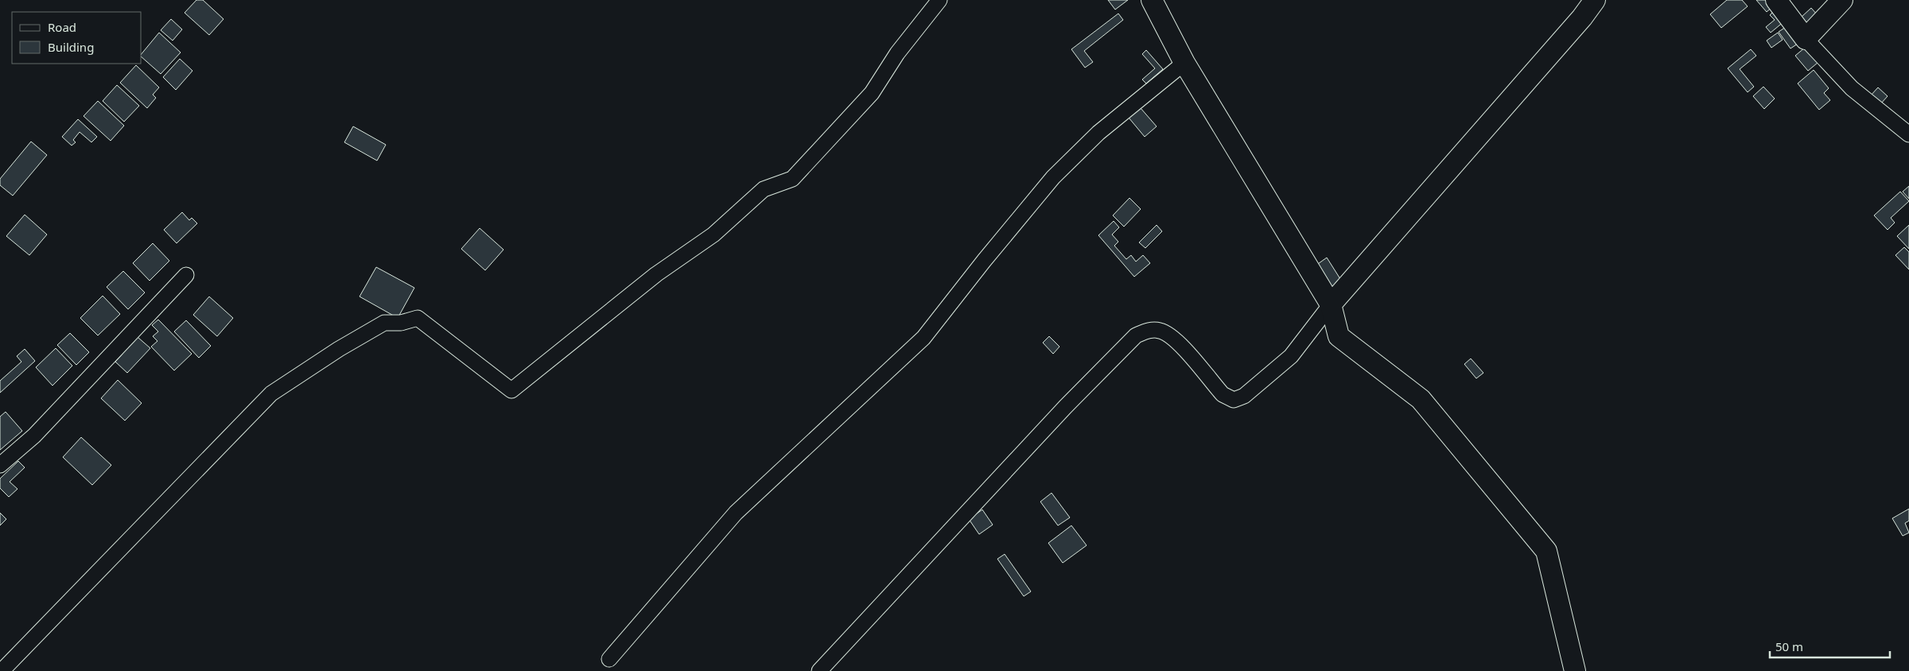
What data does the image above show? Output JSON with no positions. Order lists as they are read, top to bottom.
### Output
{
  "legend": ["Road", "Building"],
  "scale_bar": "50 m"
}
